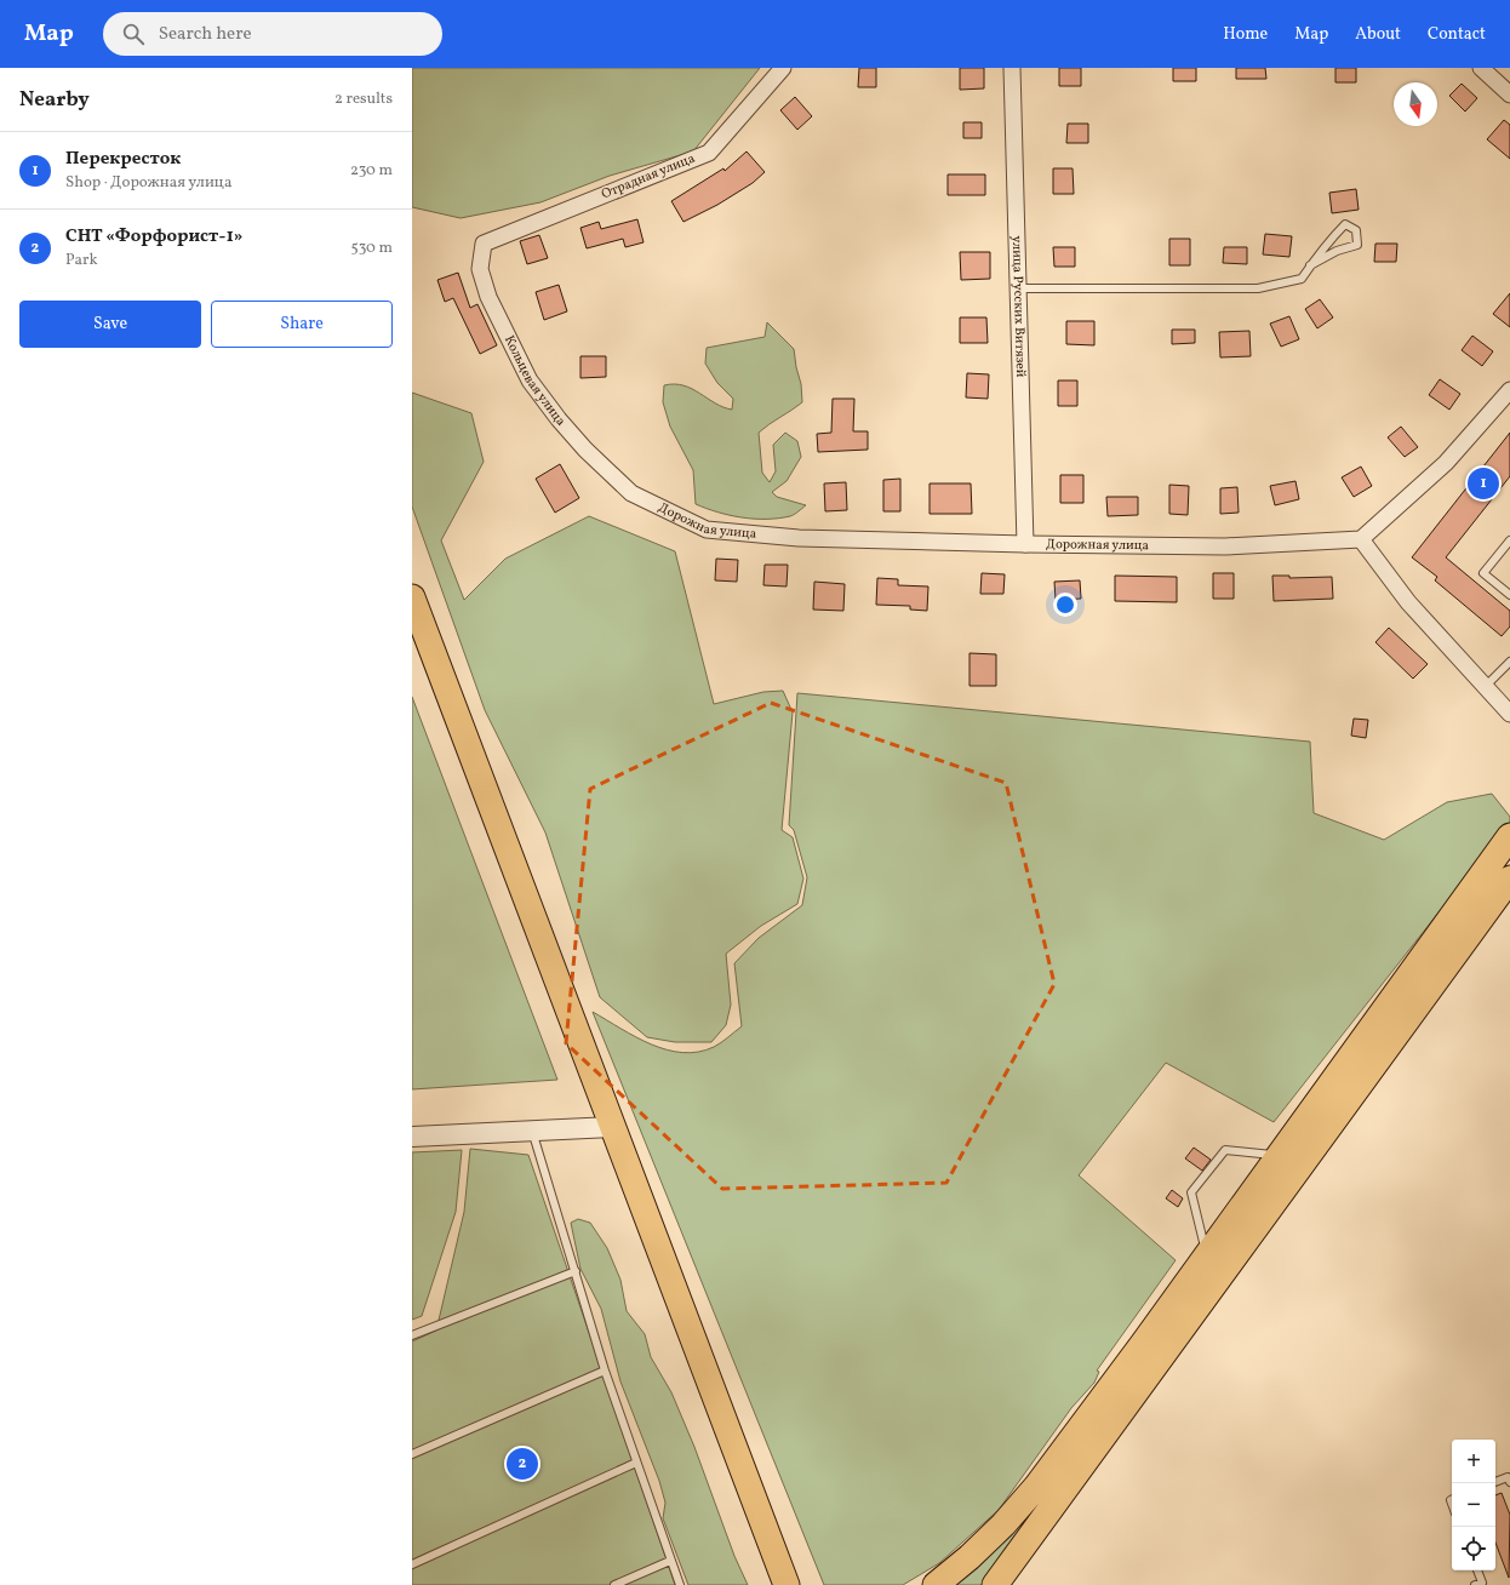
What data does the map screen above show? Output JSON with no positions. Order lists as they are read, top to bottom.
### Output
{
  "streets": {
    "street": [
      "Отрадная улица",
      "улица Русских Витязей",
      "Кольцевая улица",
      "Дорожная улица"
    ]
  },
  "crossings": [
    ["Отрадная улица", "Кольцевая улица"],
    ["улица Русских Витязей", "Дорожная улица"],
    ["Кольцевая улица", "Дорожная улица"]
  ],
  "north": "bottom",
  "page": {
    "header": "Map",
    "search": "Search here",
    "nav": [
      "Home",
      "Map",
      "About",
      "Contact"
    ],
    "heading": ["Nearby", "2 results"],
    "list": [
      {
        "mark": "1",
        "name": "Перекресток",
        "note": "Shop · Дорожная улица",
        "value": "230 m"
      },
      {
        "mark": "2",
        "name": "СНТ «Форфорист-1»",
        "note": "Park",
        "value": "530 m"
      }
    ],
    "buttons": ["Save", "Share"],
    "pins": ["1", "2"],
    "map_buttons": ["+", "−"]
  }
}
